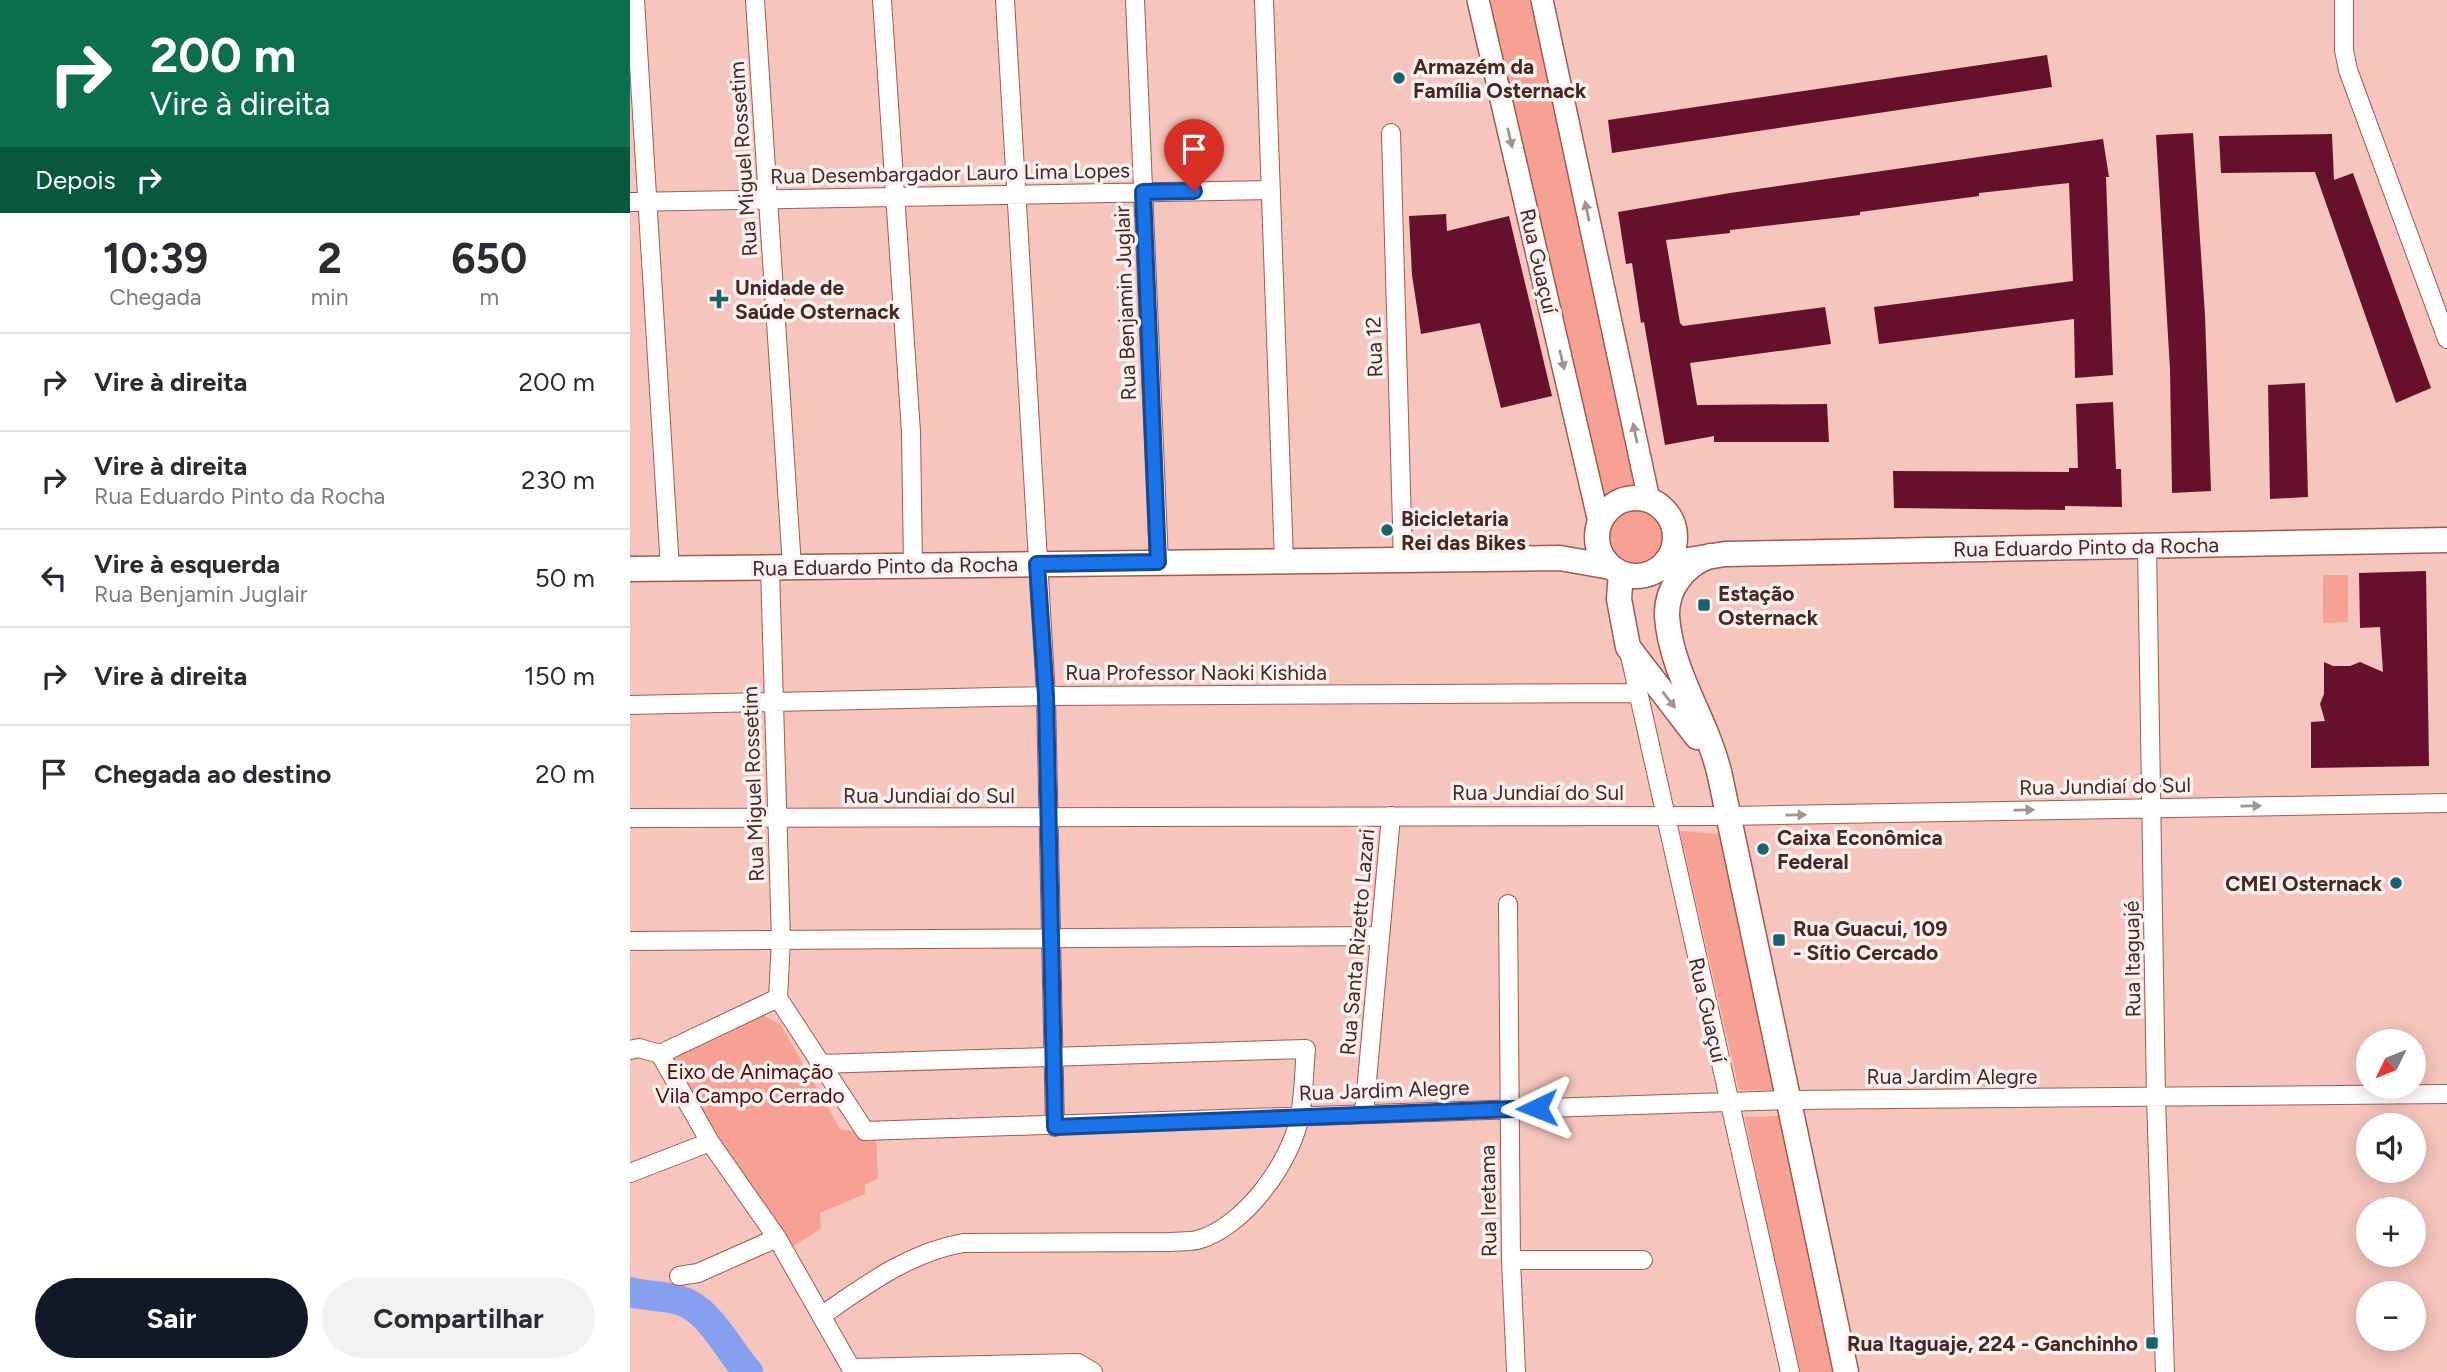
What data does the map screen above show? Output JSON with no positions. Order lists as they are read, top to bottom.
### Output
{
  "streets": {
    "main road": ["Rua Guaçuí", "Rua Eduardo Pinto da Rocha"],
    "street": [
      "Rua Miguel Rossetim",
      "Rua Desembargador Lauro Lima Lopes",
      "Rua Benjamin Juglair",
      "Rua 12",
      "Rua Professor Naoki Kishida",
      "Rua Jundiaí do Sul",
      "Rua Santa Rizetto Lazari",
      "Rua Itaguajé",
      "Rua Jardim Alegre",
      "Rua Iretama"
    ]
  },
  "crossings": [
    ["Rua Miguel Rossetim", "Rua Desembargador Lauro Lima Lopes"],
    ["Rua Miguel Rossetim", "Rua Eduardo Pinto da Rocha"],
    ["Rua Miguel Rossetim", "Rua Professor Naoki Kishida"],
    ["Rua Miguel Rossetim", "Rua Jundiaí do Sul"],
    ["Rua Miguel Rossetim", "Rua Jardim Alegre"],
    ["Rua Desembargador Lauro Lima Lopes", "Rua Benjamin Juglair"],
    ["Rua Guaçuí", "Rua Eduardo Pinto da Rocha"],
    ["Rua Guaçuí", "Rua Professor Naoki Kishida"],
    ["Rua Guaçuí", "Rua Jundiaí do Sul"],
    ["Rua Guaçuí", "Rua Jardim Alegre"],
    ["Rua Benjamin Juglair", "Rua Eduardo Pinto da Rocha"],
    ["Rua 12", "Rua Eduardo Pinto da Rocha"],
    ["Rua Eduardo Pinto da Rocha", "Rua Itaguajé"],
    ["Rua Jundiaí do Sul", "Rua Santa Rizetto Lazari"],
    ["Rua Jundiaí do Sul", "Rua Itaguajé"],
    ["Rua Santa Rizetto Lazari", "Rua Jardim Alegre"],
    ["Rua Itaguajé", "Rua Jardim Alegre"],
    ["Rua Jardim Alegre", "Rua Iretama"]
  ],
  "one_way": ["Rua Jundiaí do Sul"],
  "parks": ["Eixo de Animação Vila Campo Cerrado"],
  "places": {
    "other": [
      "Armazém da Família Osternack",
      "Bicicletaria Rei das Bikes",
      "Caixa Econômica Federal",
      "CMEI Osternack"
    ],
    "health": ["Unidade de Saúde Osternack"],
    "transit": ["Estação Osternack", "Rua Guacui, 109 - Sítio Cercado", "Rua Itaguaje, 224 - Ganchinho"]
  },
  "north": "bottom left",
  "page": {
    "turn": ["200 m", "Vire à direita"],
    "then": "Depois",
    "eta": [
      "10:39",
      "Chegada",
      "2",
      "min",
      "650",
      "m"
    ],
    "list": [
      {
        "name": "Vire à direita",
        "value": "200 m"
      },
      {
        "name": "Vire à direita",
        "note": "Rua Eduardo Pinto da Rocha",
        "value": "230 m"
      },
      {
        "name": "Vire à esquerda",
        "note": "Rua Benjamin Juglair",
        "value": "50 m"
      },
      {
        "name": "Vire à direita",
        "value": "150 m"
      },
      {
        "name": "Chegada ao destino",
        "value": "20 m"
      }
    ],
    "map_buttons": ["+", "−"],
    "buttons": ["Sair", "Compartilhar"]
  }
}
